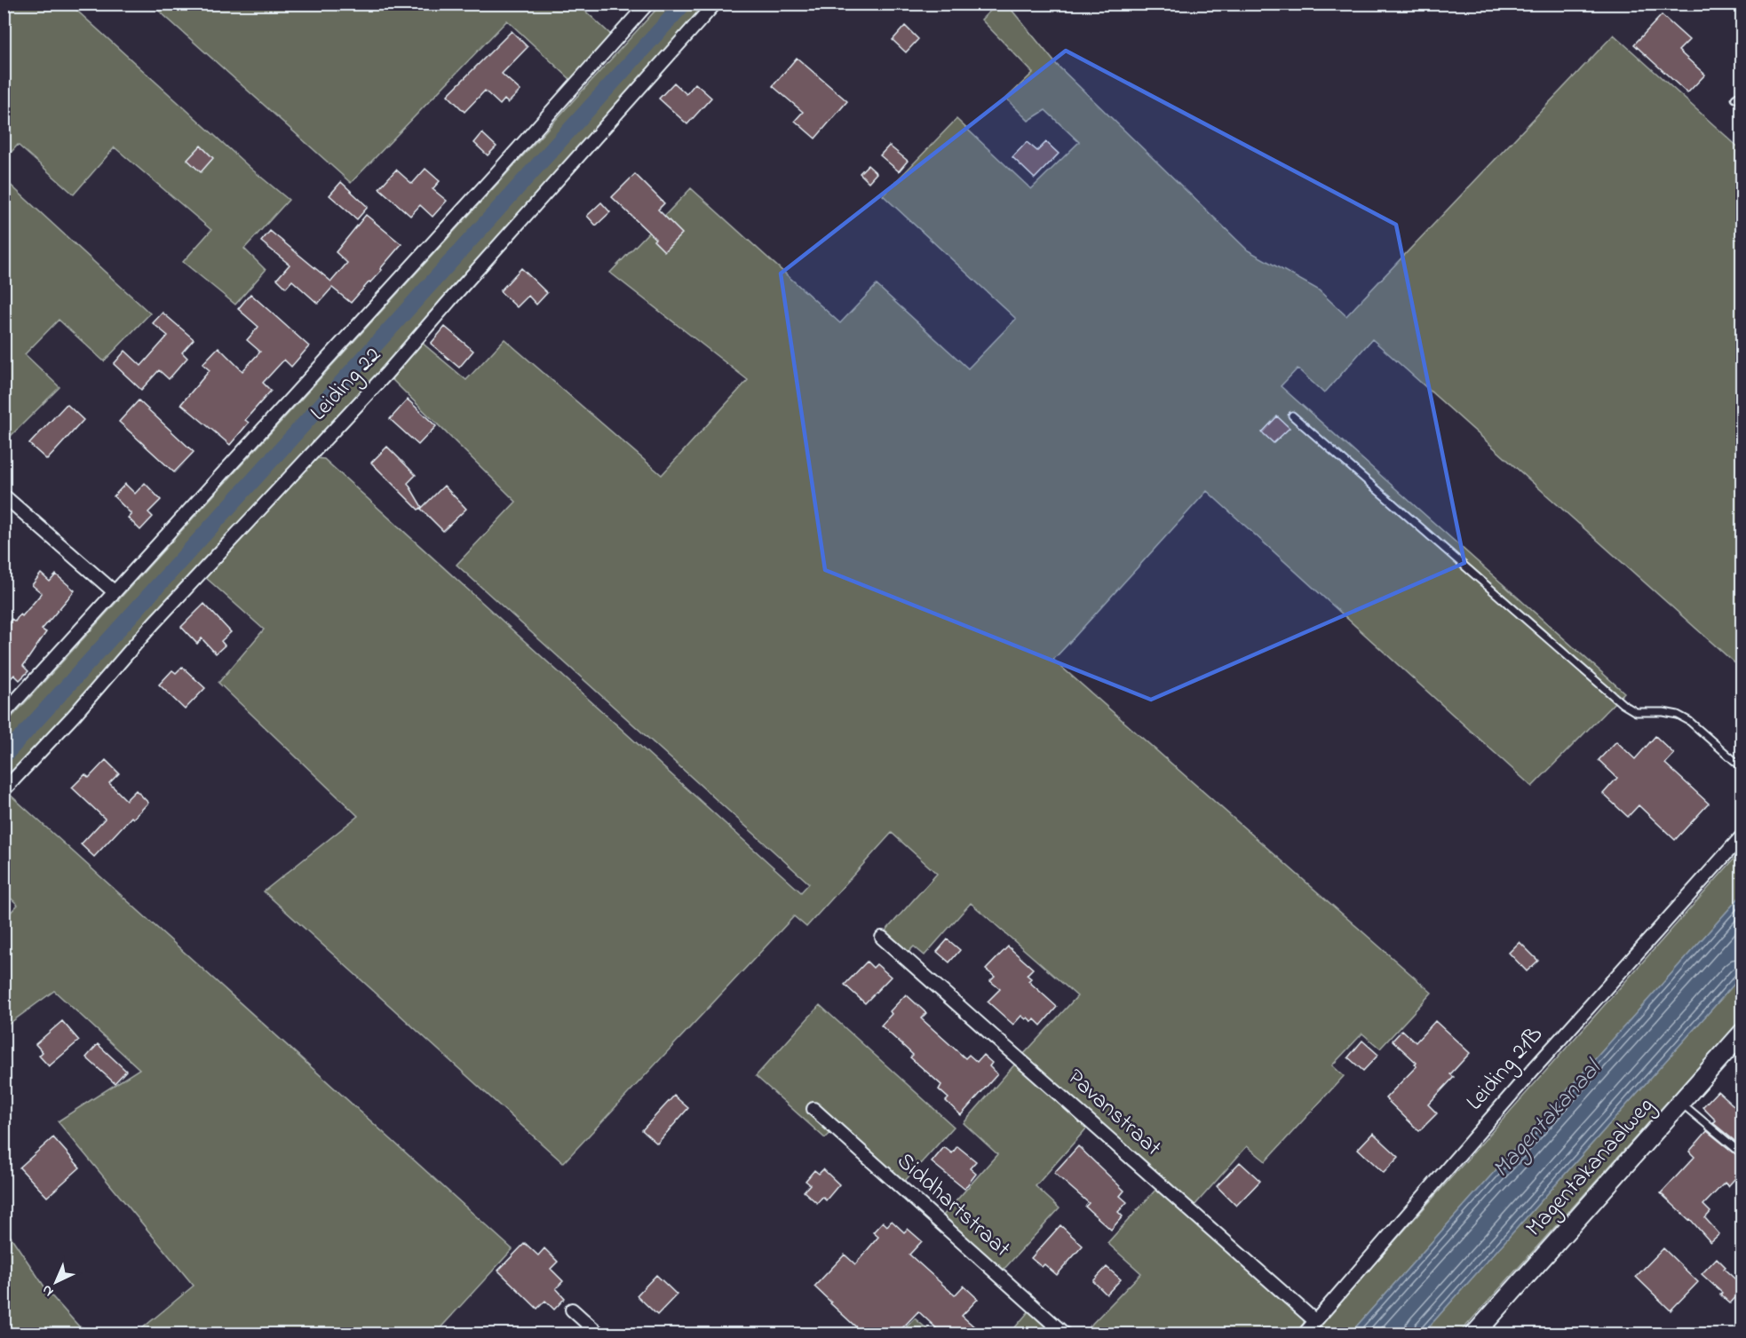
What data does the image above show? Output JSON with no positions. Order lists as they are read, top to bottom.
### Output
{
  "streets": {
    "street": [
      "Leiding 22",
      "Leiding 21B",
      "Pavanstraat",
      "Magentakanaalweg",
      "Siddhartstraat"
    ]
  },
  "crossings": [
    ["Leiding 21B", "Pavanstraat"]
  ],
  "water": ["Magentakanaal"],
  "north": "bottom left"
}
